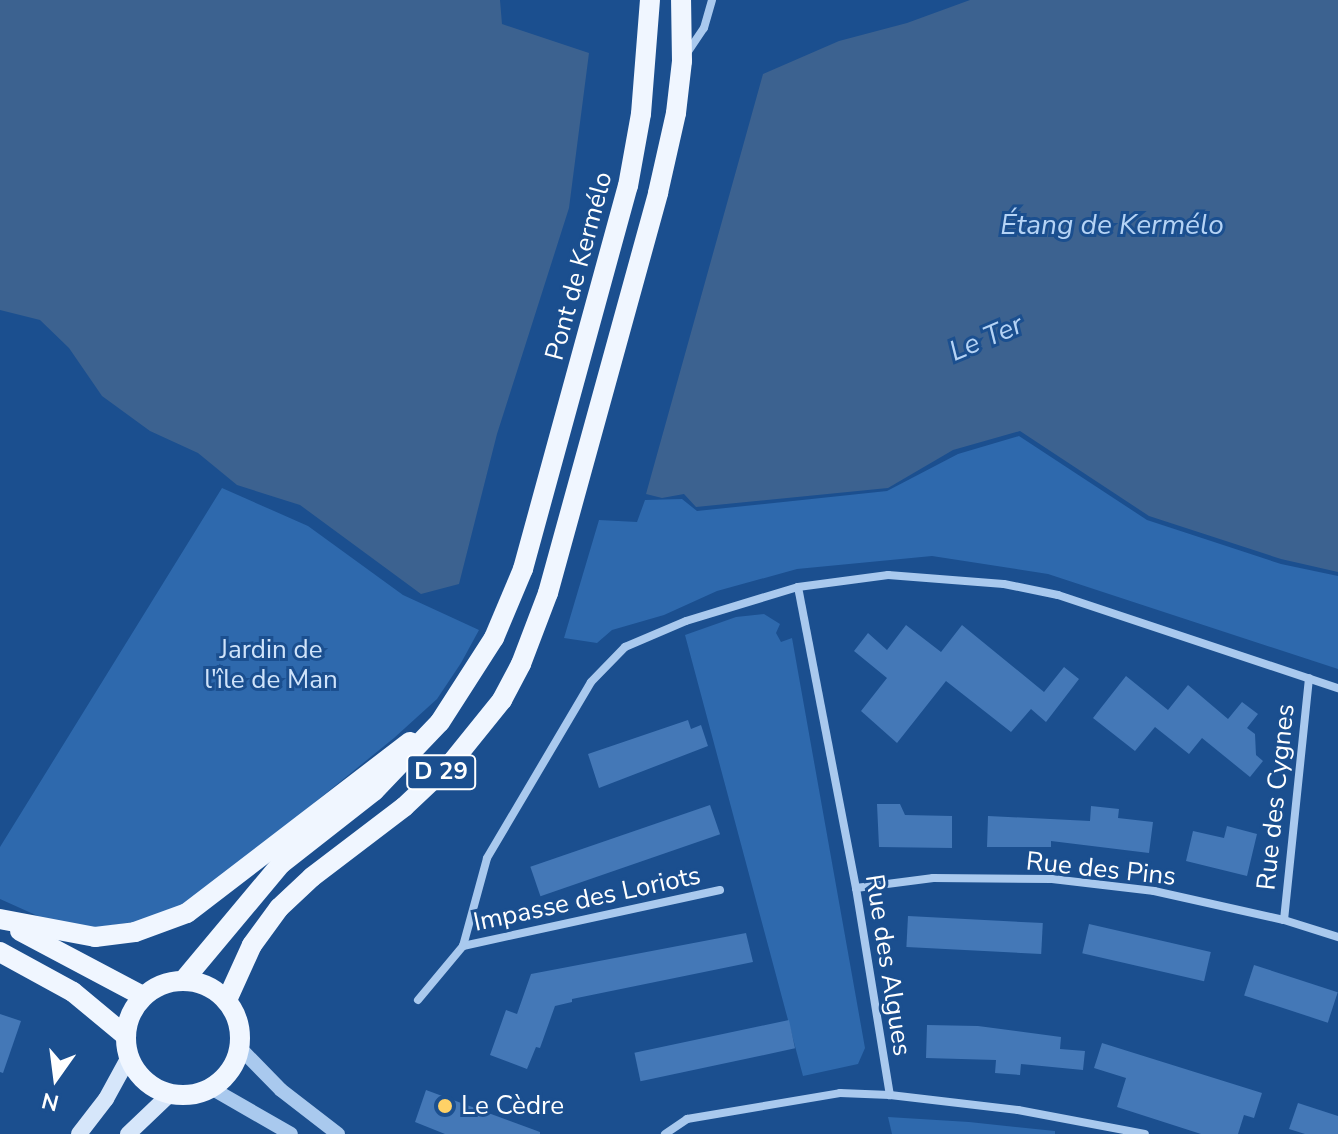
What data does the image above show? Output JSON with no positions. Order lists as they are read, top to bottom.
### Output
{
  "streets": {
    "main road": ["Pont de Kermélo", "D 29"],
    "street": [
      "Rue des Cygnes",
      "Rue des Pins",
      "Impasse des Loriots",
      "Rue des Algues"
    ]
  },
  "crossings": [
    ["Pont de Kermélo", "D 29"],
    ["Rue des Cygnes", "Rue des Pins"],
    ["Rue des Pins", "Rue des Algues"]
  ],
  "water": ["Étang de Kermélo", "Le Ter"],
  "parks": ["Jardin de l'île de Man"],
  "places": ["Le Cèdre"],
  "north": "bottom"
}
